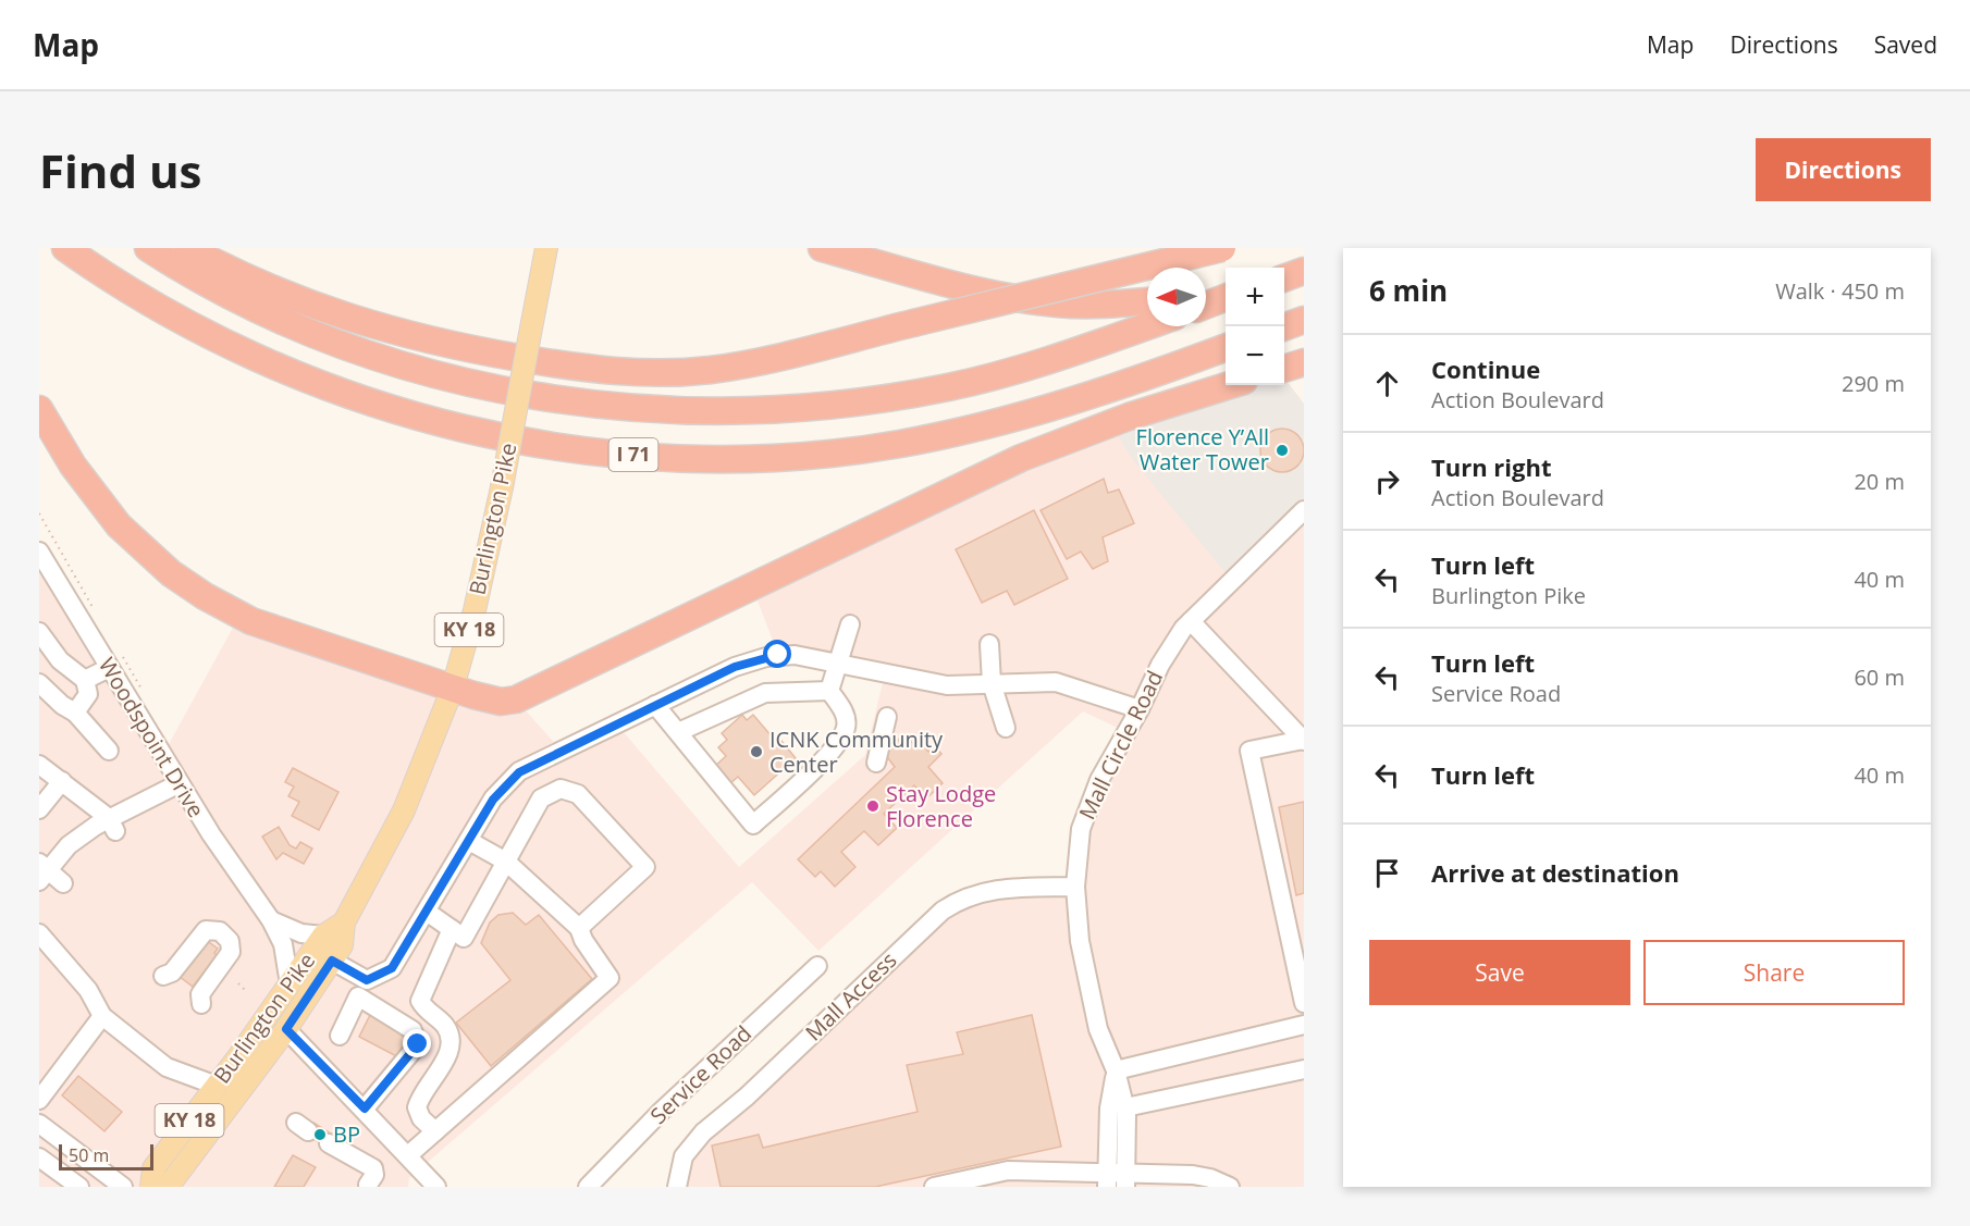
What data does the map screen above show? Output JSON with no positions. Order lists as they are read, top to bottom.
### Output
{
  "streets": {
    "highway": ["I 71"],
    "main road": ["Burlington Pike", "KY 18"],
    "street": [
      "Woodspoint Drive",
      "Mall Circle Road",
      "Mall Access",
      "Service Road"
    ]
  },
  "crossings": [
    ["Burlington Pike", "Woodspoint Drive"],
    ["Mall Circle Road", "Mall Access"]
  ],
  "places": [
    "Florence Y’All Water Tower",
    "ICNK Community Center",
    "Stay Lodge Florence",
    "BP"
  ],
  "scale_bar": "50 m",
  "north": "left",
  "page": {
    "header": "Map",
    "nav": ["Map", "Directions", "Saved"],
    "buttons": [
      "Directions",
      ["Save", "Share"]
    ],
    "title": "Find us",
    "heading": ["6 min", "Walk · 450 m"],
    "map_buttons": ["+", "−"],
    "list": [
      ["Continue", "Action Boulevard", "290 m"],
      ["Turn right", "Action Boulevard", "20 m"],
      ["Turn left", "Burlington Pike", "40 m"],
      ["Turn left", "Service Road", "60 m"],
      ["Turn left", "40 m"],
      "Arrive at destination"
    ],
    "scale": "50 m"
  }
}
